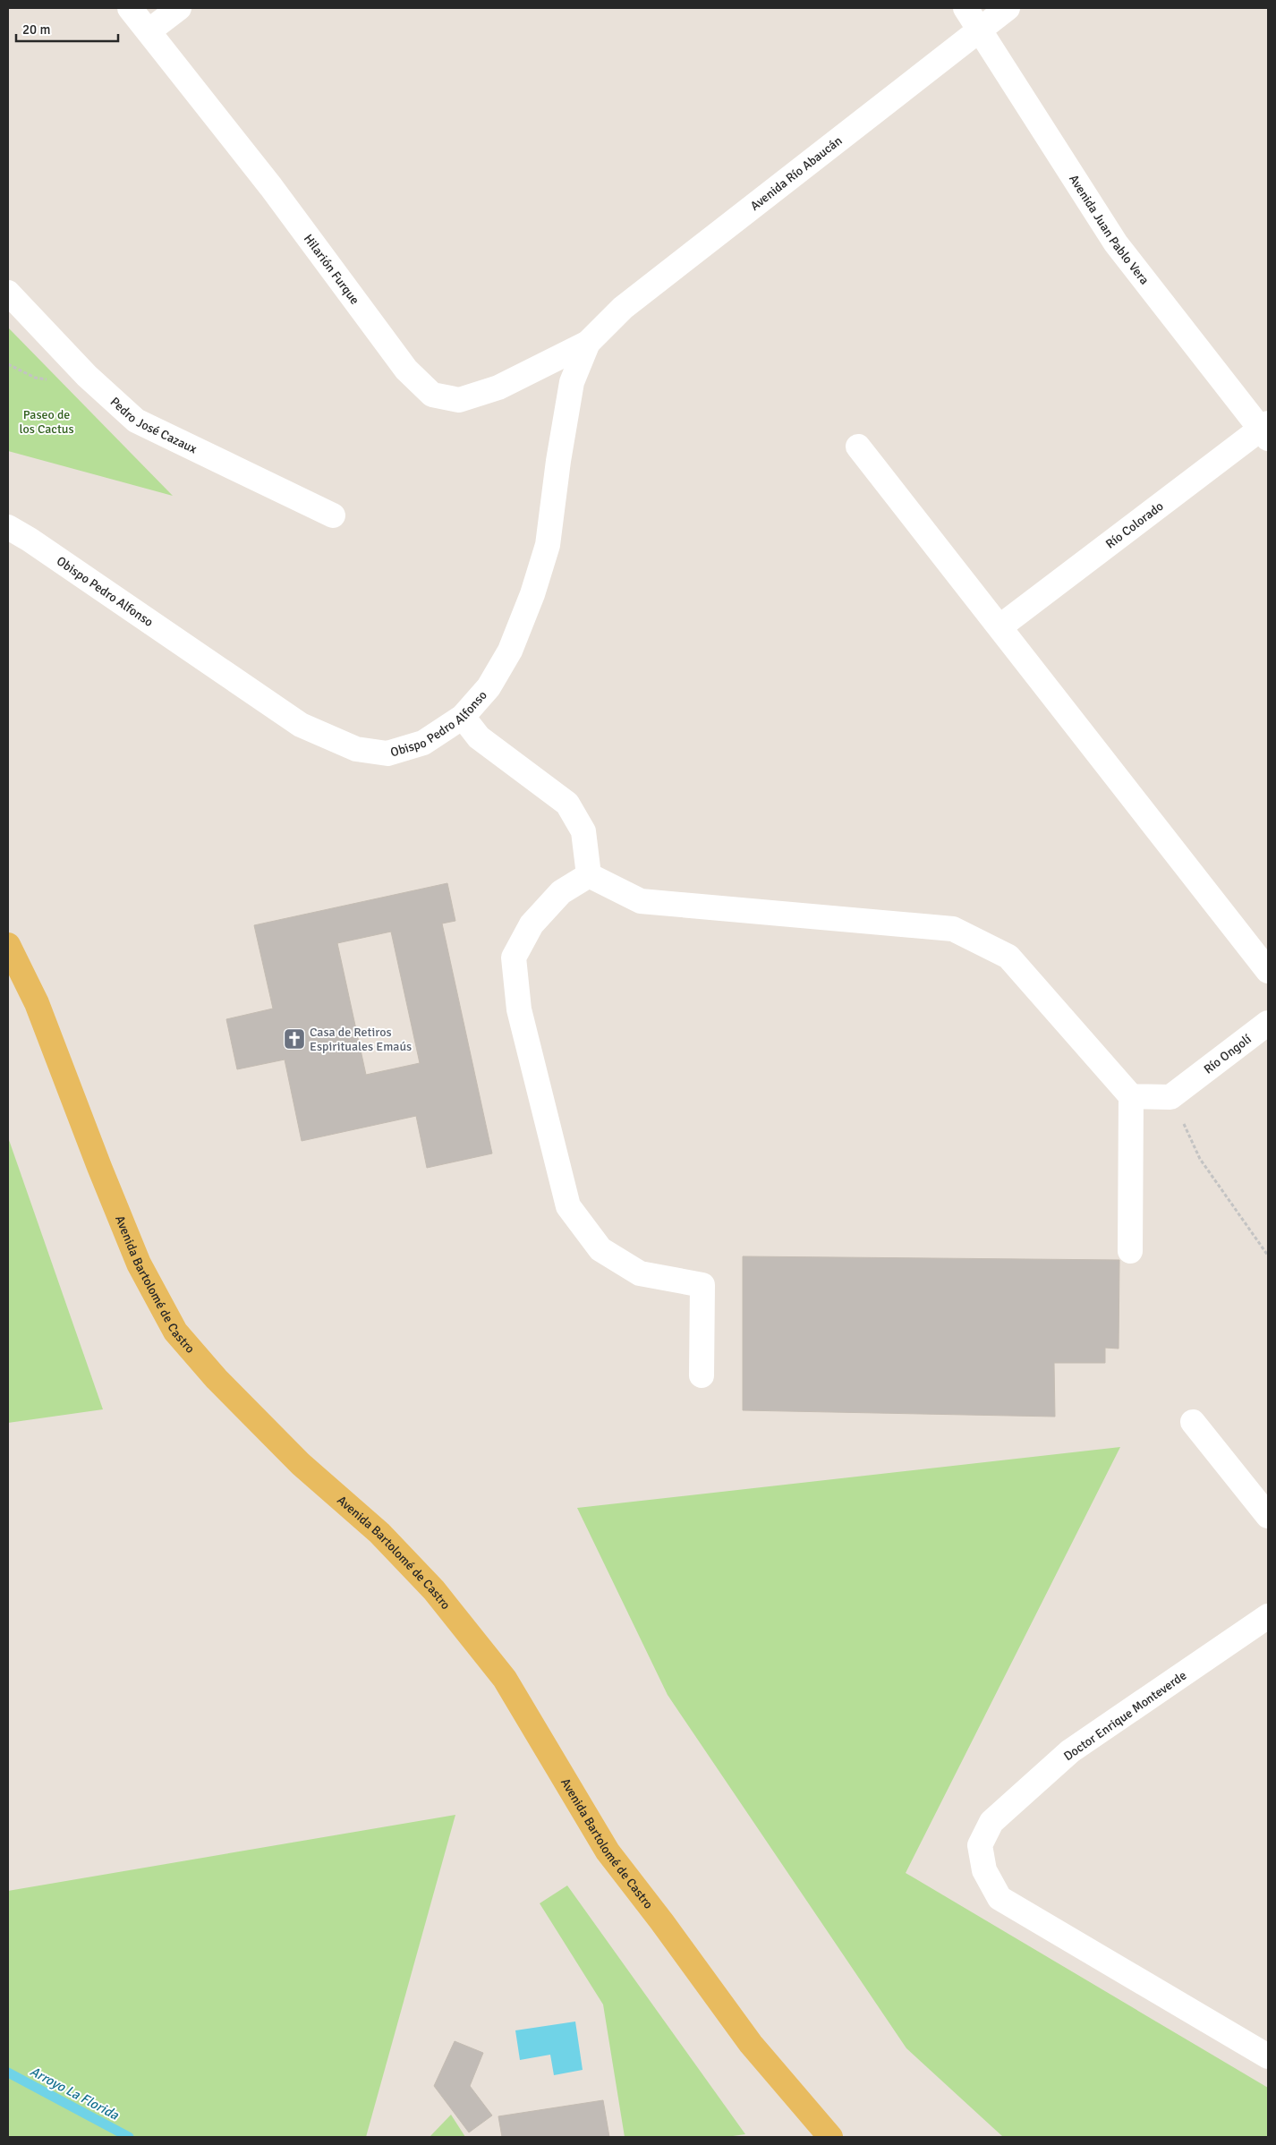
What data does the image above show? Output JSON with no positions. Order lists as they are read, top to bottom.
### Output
{
  "streets": {
    "main road": ["Avenida Bartolomé de Castro"],
    "street": [
      "Avenida Río Abaucán",
      "Avenida Juan Pablo Vera",
      "Hilarión Furque",
      "Pedro José Cazaux",
      "Río Colorado",
      "Obispo Pedro Alfonso",
      "Río Ongolí",
      "Doctor Enrique Monteverde"
    ]
  },
  "crossings": [
    ["Avenida Río Abaucán", "Avenida Juan Pablo Vera"],
    ["Avenida Río Abaucán", "Hilarión Furque"],
    ["Avenida Río Abaucán", "Obispo Pedro Alfonso"],
    ["Avenida Juan Pablo Vera", "Río Colorado"],
    ["Hilarión Furque", "Obispo Pedro Alfonso"]
  ],
  "water": ["Arroyo La Florida"],
  "parks": ["Paseo de los Cactus"],
  "places": {
    "church": ["Casa de Retiros Espirituales Emaús"]
  },
  "scale_bar": "20 m"
}
